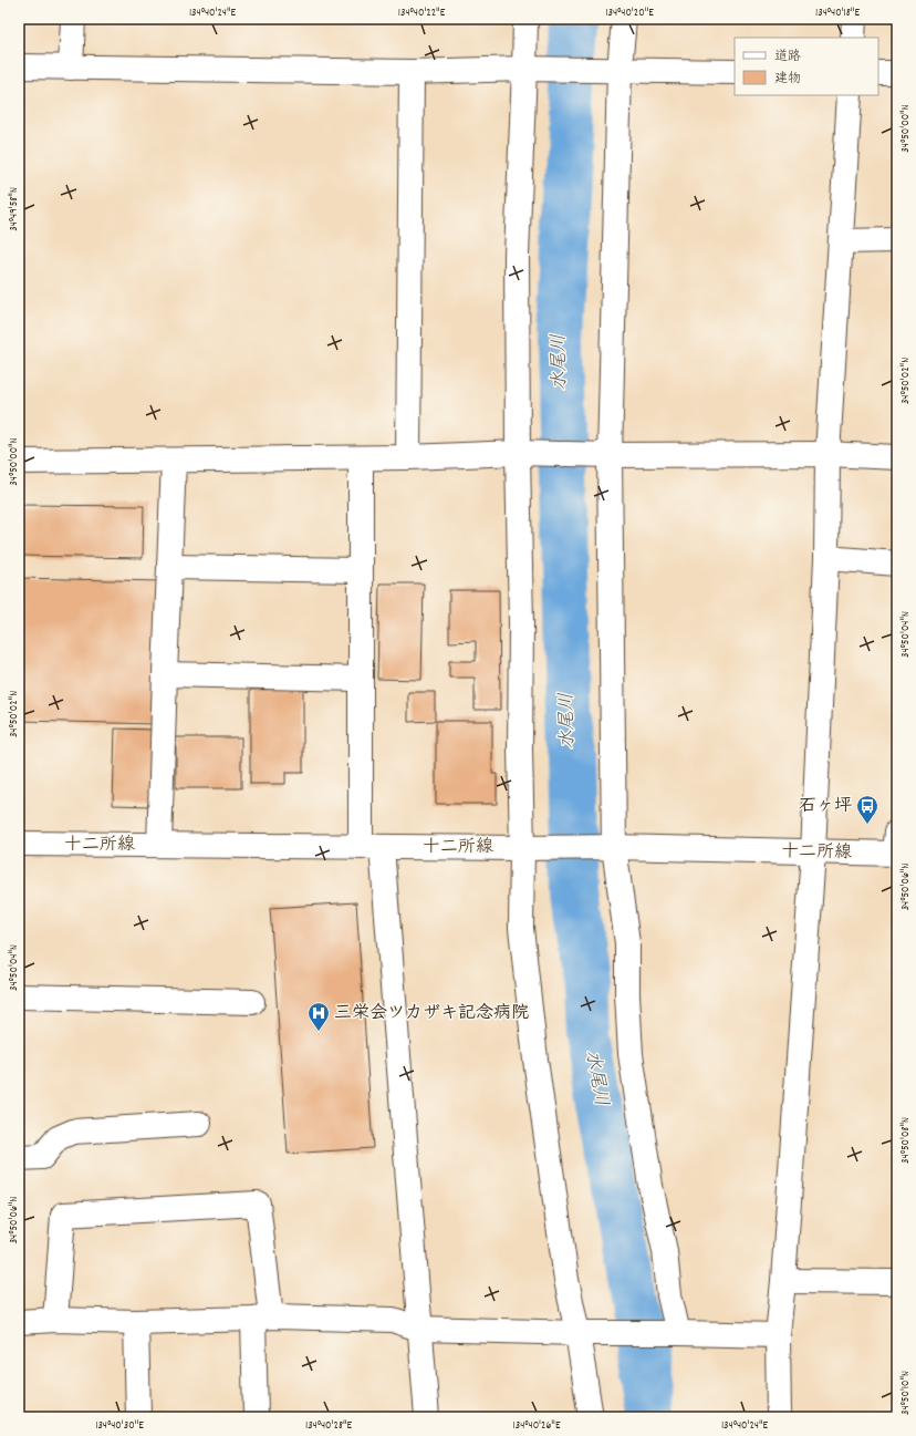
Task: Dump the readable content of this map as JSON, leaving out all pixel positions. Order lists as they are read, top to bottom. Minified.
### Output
{"streets":{"street":["十二所線"]},"water":["水尾川"],"places":{"bus stop":["石ヶ坪"],"hospital":["三栄会ツカザキ記念病院"]},"legend":["道路","建物"],"coordinates":["134°40'24\"E","134°40'22\"E","134°40'20\"E","134°40'18\"E","34°50'00\"N","34°49'58\"N","34°50'02\"N","34°50'04\"N","34°50'06\"N","34°50'08\"N","34°50'10\"N","134°40'30\"E","134°40'28\"E","134°40'26\"E"]}
